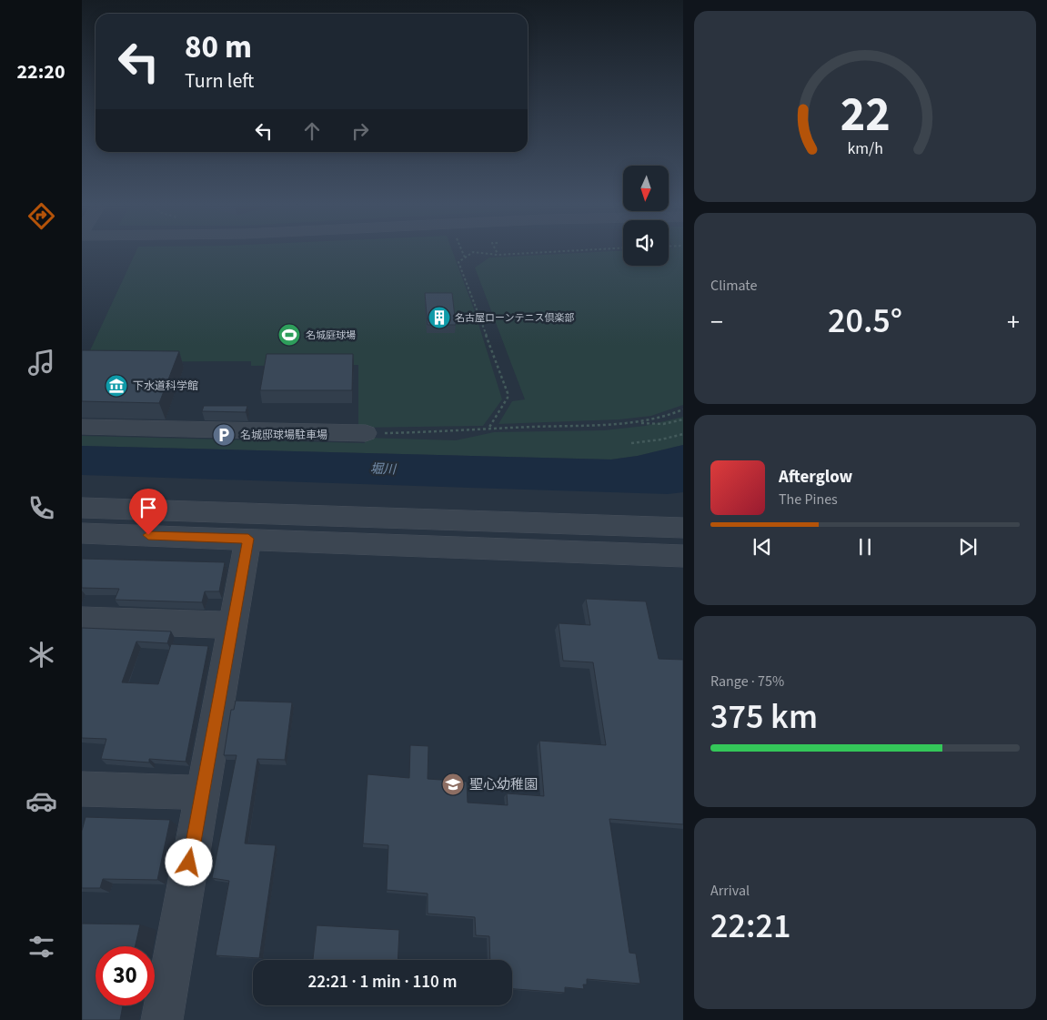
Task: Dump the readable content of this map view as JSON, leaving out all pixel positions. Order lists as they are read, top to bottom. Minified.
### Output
{"water":["堀川"],"places":{"building":["名古屋ローンテニス倶楽部"],"sports":["名城庭球場"],"museum":["下水道科学館"],"parking":["名城邸球場駐車場"],"school or university":["聖心幼稚園"]},"north":"bottom","page":{"tabs":"22:20","turn":["80 m","Turn left"],"tile":["Climate",["Range · 75%","375 km"],["Arrival","22:21"]],"heat":["−","20.5°","+"],"song":["Afterglow","The Pines"],"limit":"30","trip":"22:21 · 1 min · 110 m","gauge":["22","km/h"]}}
